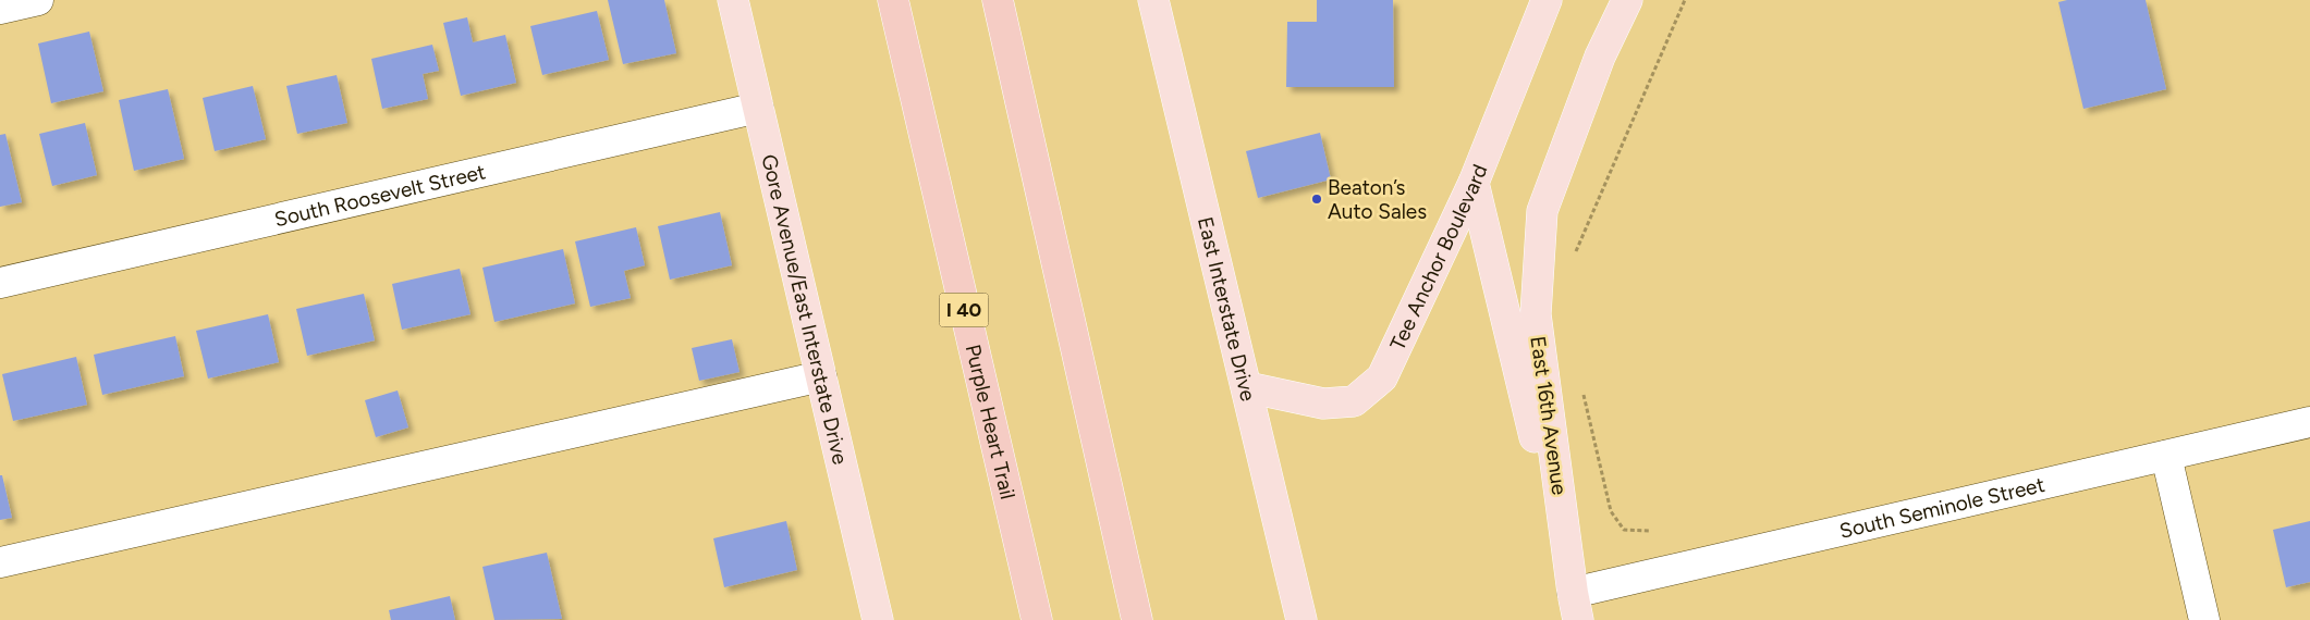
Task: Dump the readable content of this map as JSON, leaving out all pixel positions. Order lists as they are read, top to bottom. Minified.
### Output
{"streets":{"highway":["I 40","Purple Heart Trail"],"main road":["Tee Anchor Boulevard","Gore Avenue/East Interstate Drive","East Interstate Drive","East 16th Avenue"],"street":["South Roosevelt Street","South Seminole Street"]},"crossings":[["South Roosevelt Street","Gore Avenue/East Interstate Drive"],["Tee Anchor Boulevard","East Interstate Drive"],["East 16th Avenue","South Seminole Street"]],"places":["Beaton’s Auto Sales"]}
